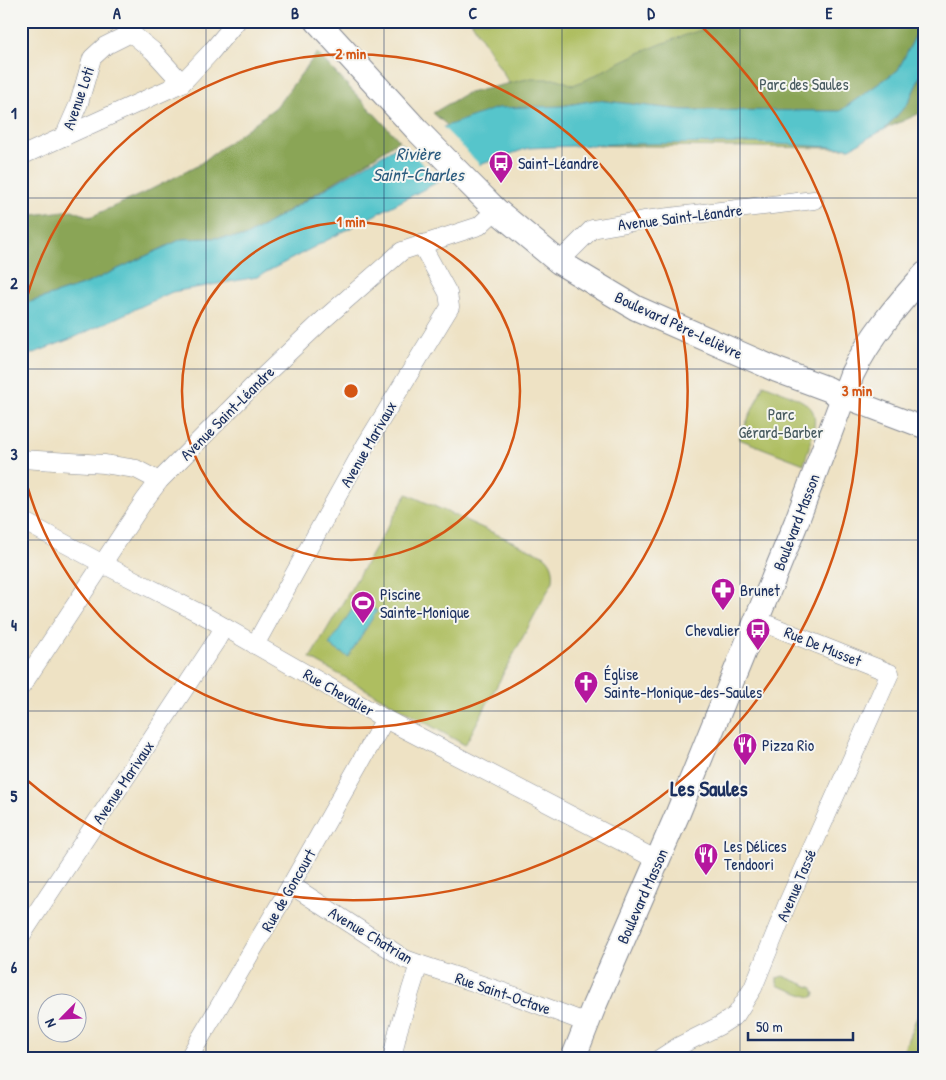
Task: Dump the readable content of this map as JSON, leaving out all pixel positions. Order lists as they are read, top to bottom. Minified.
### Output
{"streets":{"main road":["Boulevard Père-Lelièvre","Boulevard Masson"],"street":["Avenue Loti","Avenue Saint-Léandre","Avenue Marivaux","Rue De Musset","Rue Chevalier","Avenue Tassé","Rue de Goncourt","Avenue Chatrian","Rue Saint-Octave"]},"crossings":[["Avenue Saint-Léandre","Boulevard Père-Lelièvre"],["Avenue Saint-Léandre","Avenue Marivaux"],["Avenue Saint-Léandre","Rue Chevalier"],["Boulevard Père-Lelièvre","Boulevard Masson"],["Avenue Marivaux","Rue Chevalier"],["Boulevard Masson","Rue De Musset"],["Boulevard Masson","Rue Chevalier"],["Boulevard Masson","Rue Saint-Octave"],["Rue De Musset","Avenue Tassé"],["Rue Chevalier","Rue de Goncourt"],["Rue de Goncourt","Avenue Chatrian"],["Avenue Chatrian","Rue Saint-Octave"]],"districts":["Les Saules"],"water":["Rivière Saint-Charles"],"parks":["Parc des Saules","Parc Gérard-Barber"],"places":{"bus stop":["Saint-Léandre","Chevalier"],"pharmacy":["Brunet"],"sports":["Piscine Sainte-Monique"],"church":["Église Sainte-Monique-des-Saules"],"restaurant":["Pizza Rio","Les Délices Tendoori"]},"scale_bar":"50 m","north":"bottom left","grid":{"columns":["A","B","C","D","E"],"rows":["1","2","3","4","5","6"]},"rings":["2 min","1 min","3 min"]}
